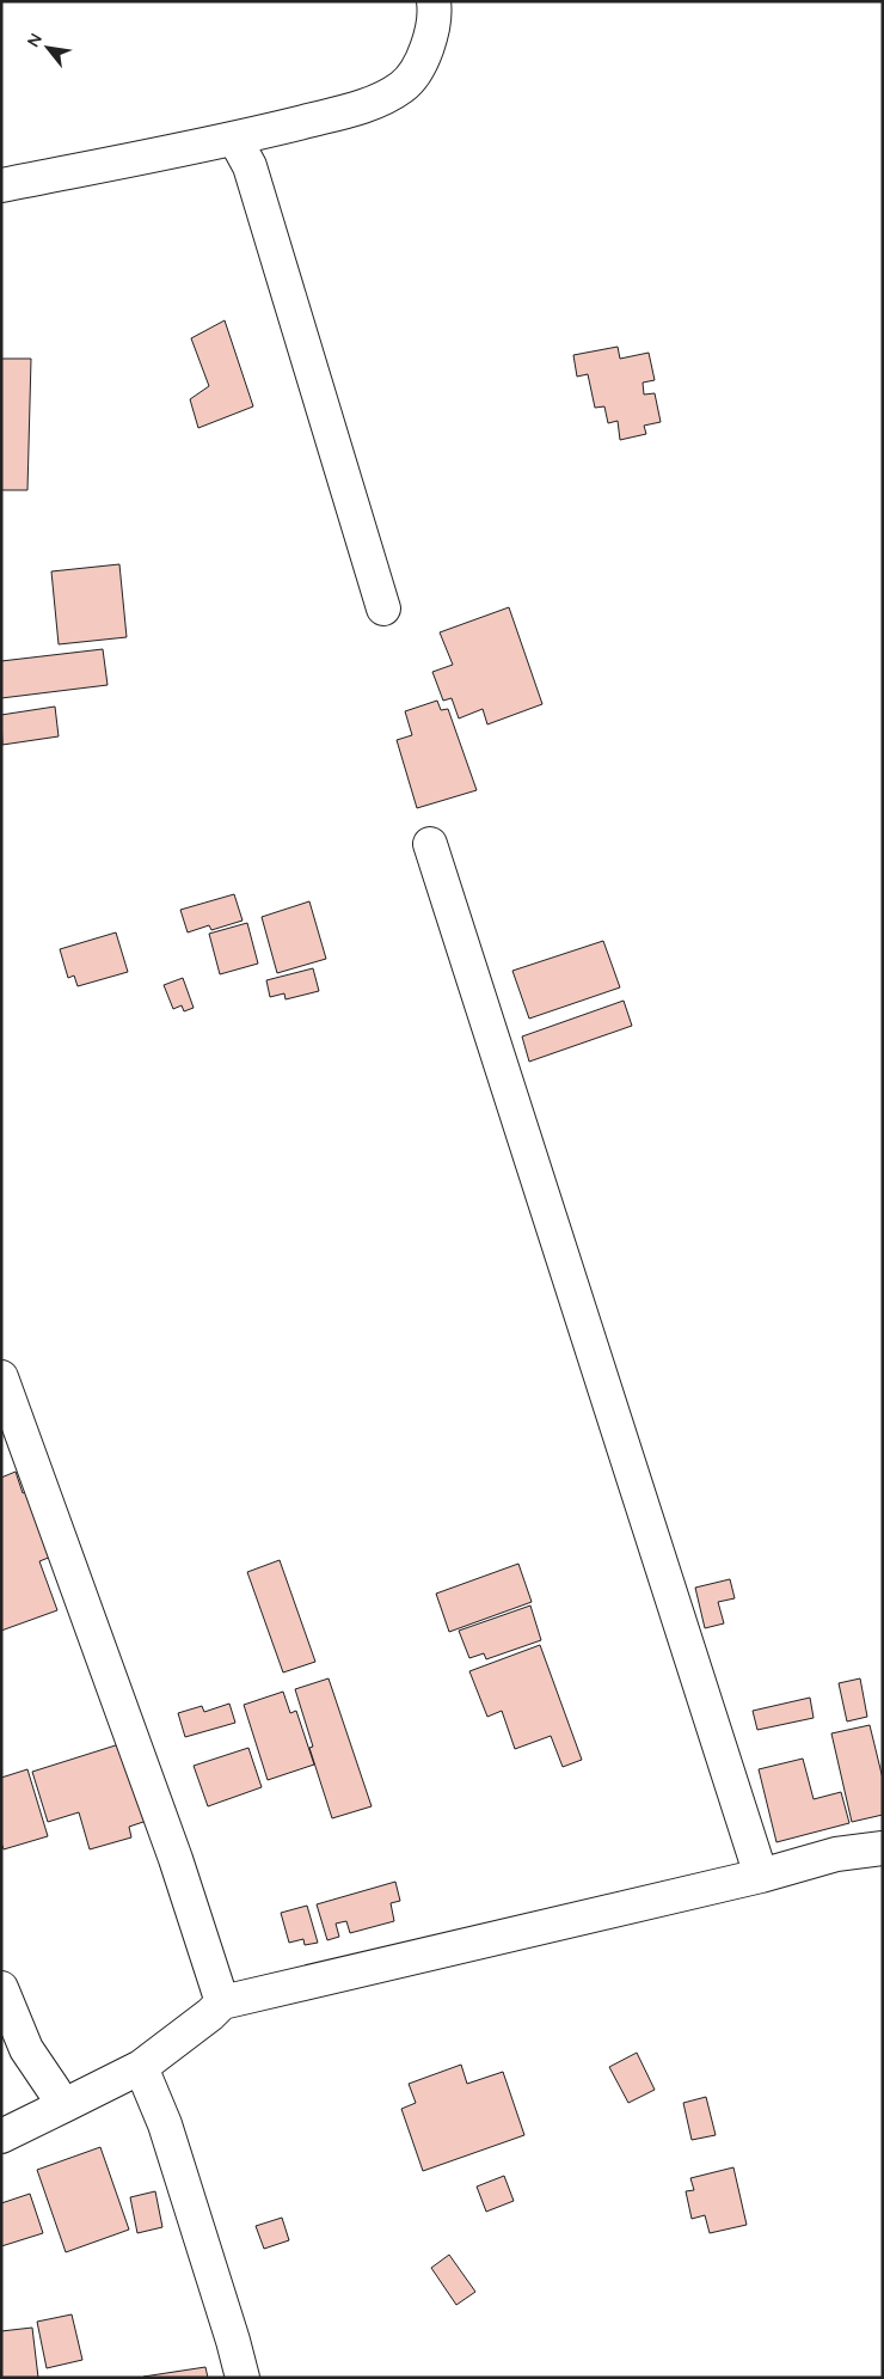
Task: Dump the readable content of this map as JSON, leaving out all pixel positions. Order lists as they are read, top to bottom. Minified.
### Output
{"north":"top left"}
